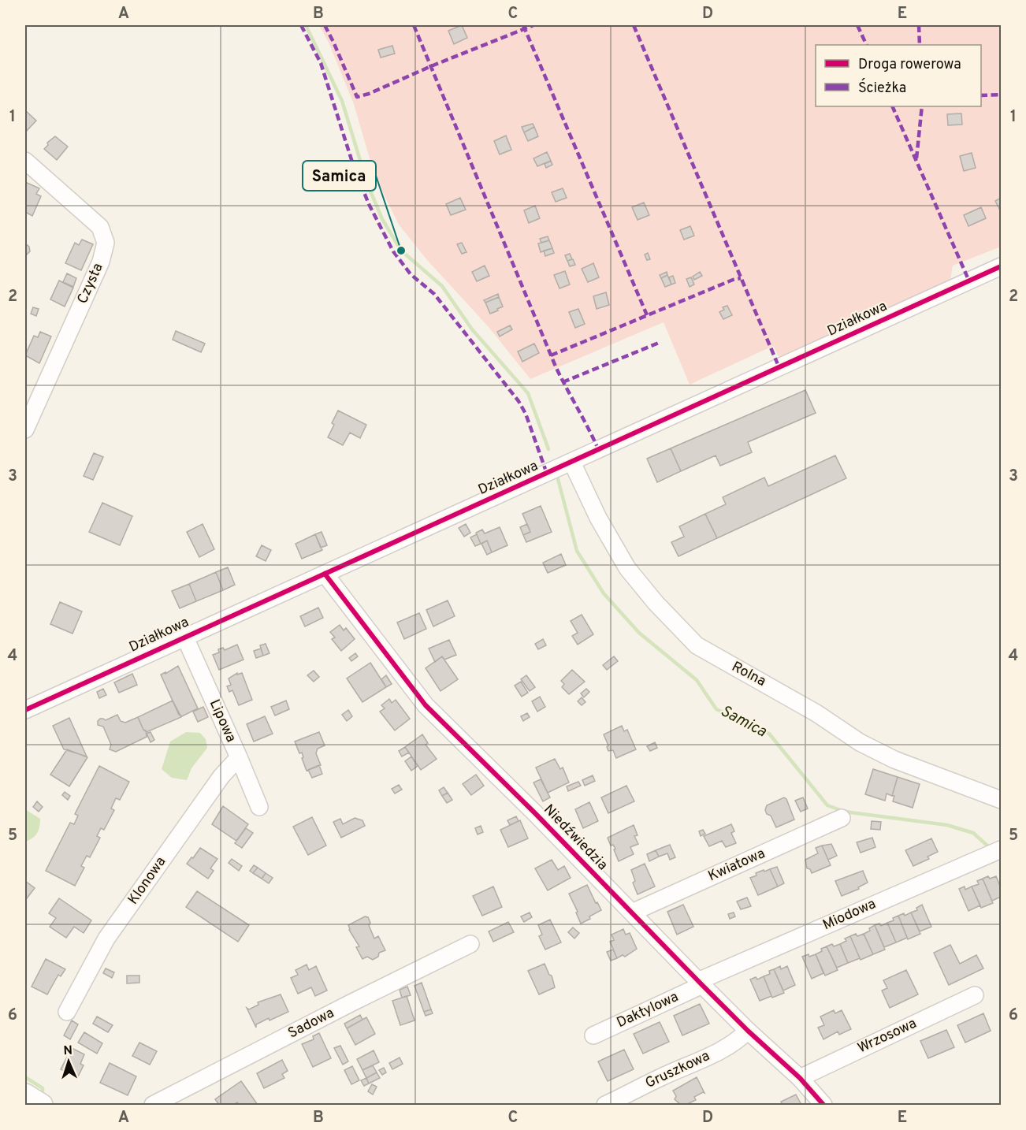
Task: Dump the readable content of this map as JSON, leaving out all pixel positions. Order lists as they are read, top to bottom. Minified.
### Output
{"streets":{"street":["Czysta","Działkowa","Rolna","Lipowa","Niedźwiedzia","Kwiatowa","Klonowa","Miodowa","Daktylowa","Sadowa","Wrzosowa","Gruszkowa"]},"crossings":[["Działkowa","Rolna"],["Działkowa","Lipowa"],["Działkowa","Niedźwiedzia"],["Lipowa","Klonowa"],["Niedźwiedzia","Kwiatowa"],["Niedźwiedzia","Miodowa"],["Niedźwiedzia","Daktylowa"],["Niedźwiedzia","Wrzosowa"],["Niedźwiedzia","Gruszkowa"],["Miodowa","Daktylowa"]],"water":["Samica"],"places":["Samica"],"legend":["Droga rowerowa","Ścieżka"],"north":"top","grid":{"columns":["A","B","C","D","E"],"rows":["1","2","3","4","5","6"]}}
